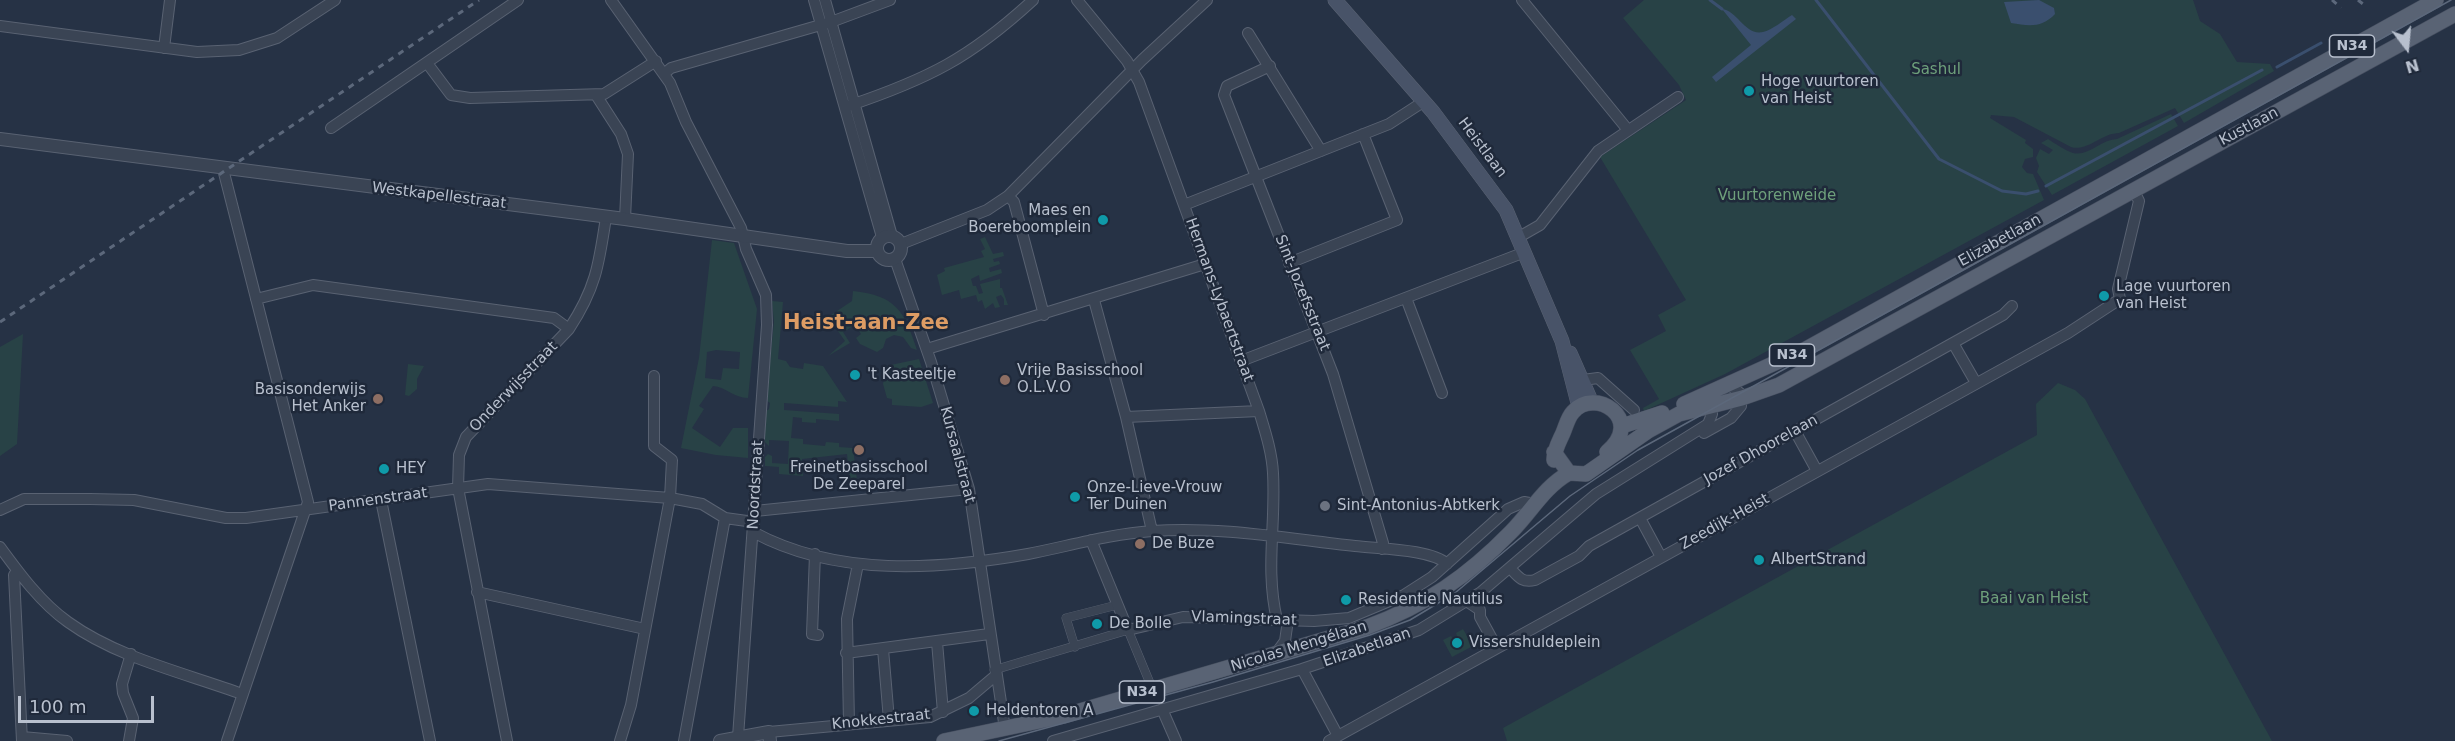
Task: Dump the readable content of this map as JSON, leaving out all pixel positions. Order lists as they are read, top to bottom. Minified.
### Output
{"streets":{"main road":["N34","Kustlaan","Heistlaan","Elizabetlaan","Nicolas Mengélaan"],"street":["Westkapellestraat","Sint-Jozefsstraat","Hermans-Lybaertstraat","Onderwijsstraat","Jozef Dhoorelaan","Kursaalstraat","Noordstraat","Pannenstraat","Zeedijk-Heist","Vlamingstraat","Knokkestraat"]},"crossings":[["N34","Heistlaan"],["N34","Elizabetlaan"],["N34","Kursaalstraat"],["N34","Nicolas Mengélaan"],["Kustlaan","Elizabetlaan"],["Kustlaan","Zeedijk-Heist"],["Heistlaan","Elizabetlaan"],["Heistlaan","Nicolas Mengélaan"],["Westkapellestraat","Onderwijsstraat"],["Westkapellestraat","Noordstraat"],["Elizabetlaan","Jozef Dhoorelaan"],["Elizabetlaan","Nicolas Mengélaan"],["Sint-Jozefsstraat","Pannenstraat"],["Hermans-Lybaertstraat","Pannenstraat"],["Hermans-Lybaertstraat","Vlamingstraat"],["Onderwijsstraat","Pannenstraat"],["Kursaalstraat","Pannenstraat"],["Kursaalstraat","Vlamingstraat"],["Kursaalstraat","Nicolas Mengélaan"],["Kursaalstraat","Knokkestraat"],["Noordstraat","Pannenstraat"],["Noordstraat","Knokkestraat"],["Pannenstraat","Vlamingstraat"],["Vlamingstraat","Nicolas Mengélaan"],["Vlamingstraat","Knokkestraat"]],"districts":["Heist-aan-Zee"],"parks":["Sashul","Vuurtorenweide","Baai van Heist"],"places":["Hoge vuurtoren van Heist","Maes en Boereboomplein","Lage vuurtoren van Heist","'t Kasteeltje","Vrije Basisschool O.L.V.O","Basisonderwijs Het Anker","Freinetbasisschool De Zeeparel","HEY","Onze-Lieve-Vrouw Ter Duinen","Sint-Antonius-Abtkerk","De Buze","AlbertStrand","Residentie Nautilus","De Bolle","Vissershuldeplein","Heldentoren A"],"scale_bar":"100 m","north":"bottom"}
